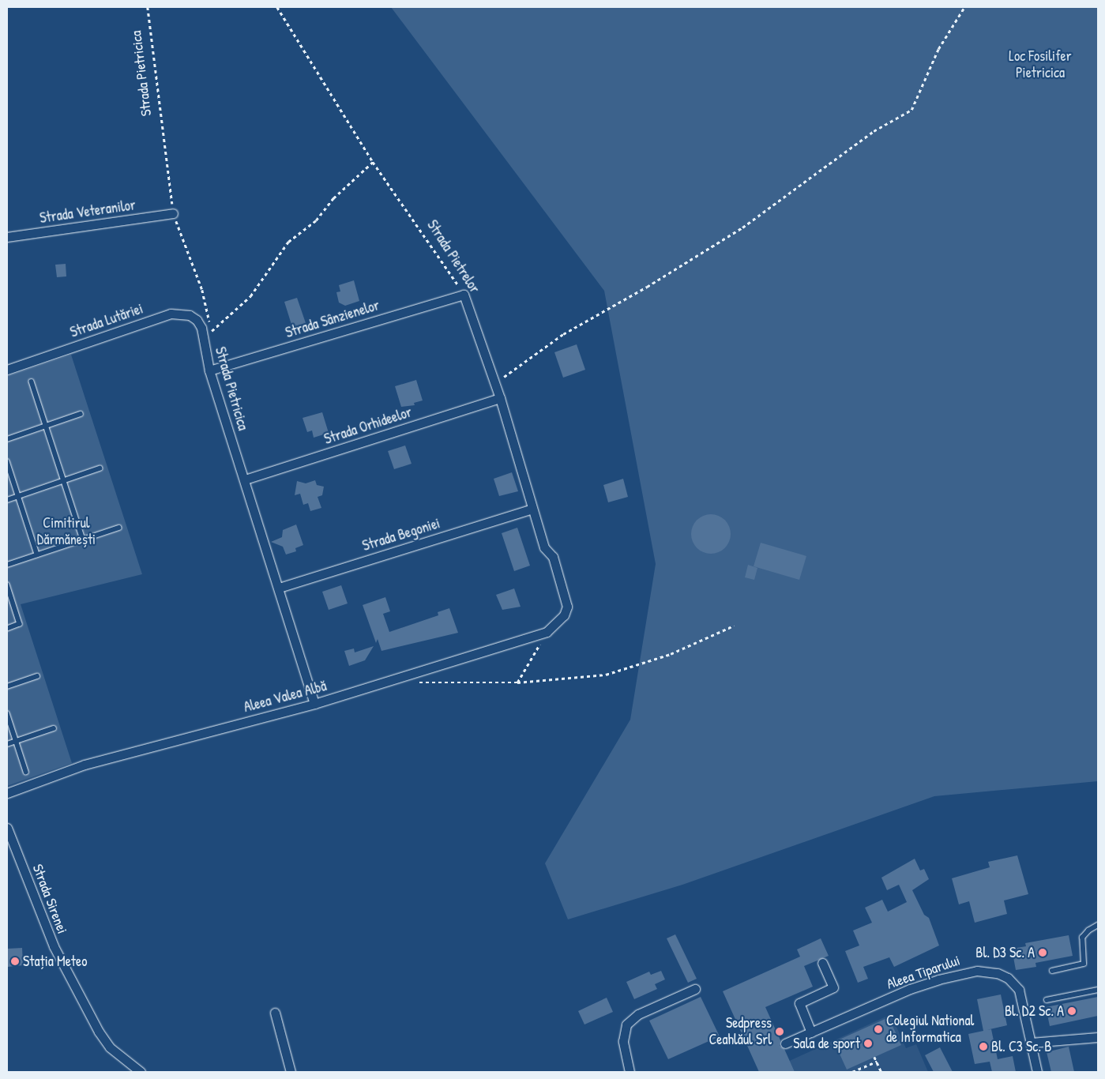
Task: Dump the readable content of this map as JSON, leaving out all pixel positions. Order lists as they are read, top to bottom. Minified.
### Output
{"streets":{"street":["Strada Pietricica","Strada Veteranilor","Strada Pietrelor","Strada Sânzienelor","Strada Lutăriei","Strada Orhideelor","Strada Begoniei","Aleea Valea Albă","Strada Sirenei","Aleea Tiparului"]},"crossings":[["Strada Pietricica","Strada Veteranilor"],["Strada Pietricica","Strada Sânzienelor"],["Strada Pietricica","Strada Lutăriei"],["Strada Pietricica","Strada Orhideelor"],["Strada Pietricica","Strada Begoniei"],["Strada Pietricica","Aleea Valea Albă"],["Strada Pietrelor","Strada Sânzienelor"],["Strada Pietrelor","Strada Orhideelor"],["Strada Pietrelor","Strada Begoniei"],["Strada Pietrelor","Aleea Valea Albă"]],"parks":["Loc Fosilifer Pietricica","Cimitirul Dărmănești"],"places":["Bl. D3 Sc. A","Stația Meteo","Bl. D2 Sc. A","Colegiul National de Informatica","Sedpress Ceahlăul Srl","Sala de sport","Bl. C3 Sc. B"]}
